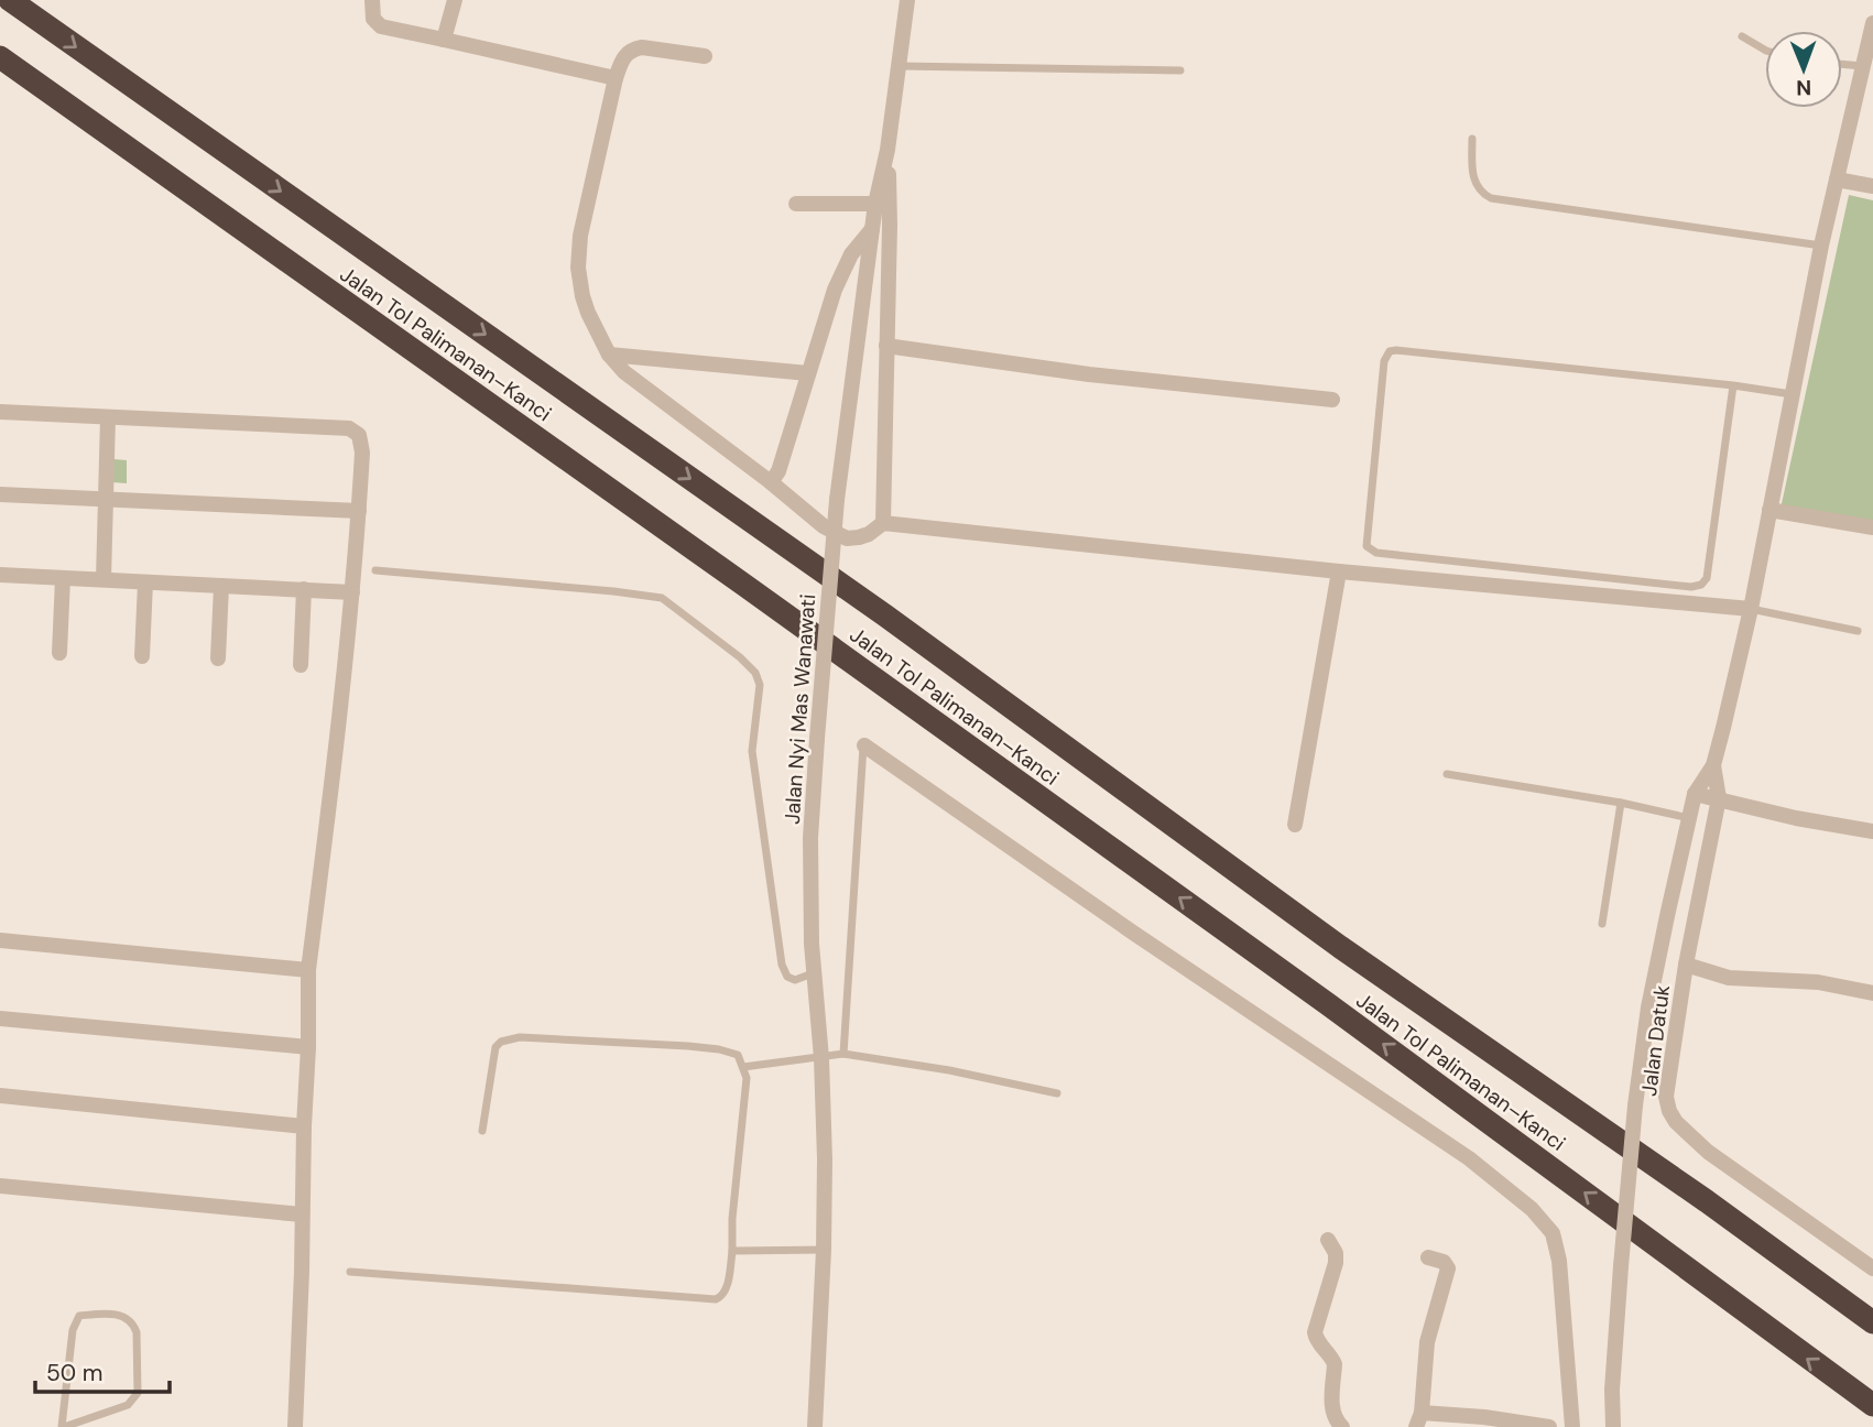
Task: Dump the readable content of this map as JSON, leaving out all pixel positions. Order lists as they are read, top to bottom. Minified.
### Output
{"streets":{"highway":["Jalan Tol Palimanan–Kanci"],"street":["Jalan Nyi Mas Wanawati","Jalan Datuk"]},"scale_bar":"50 m","north":"bottom"}
